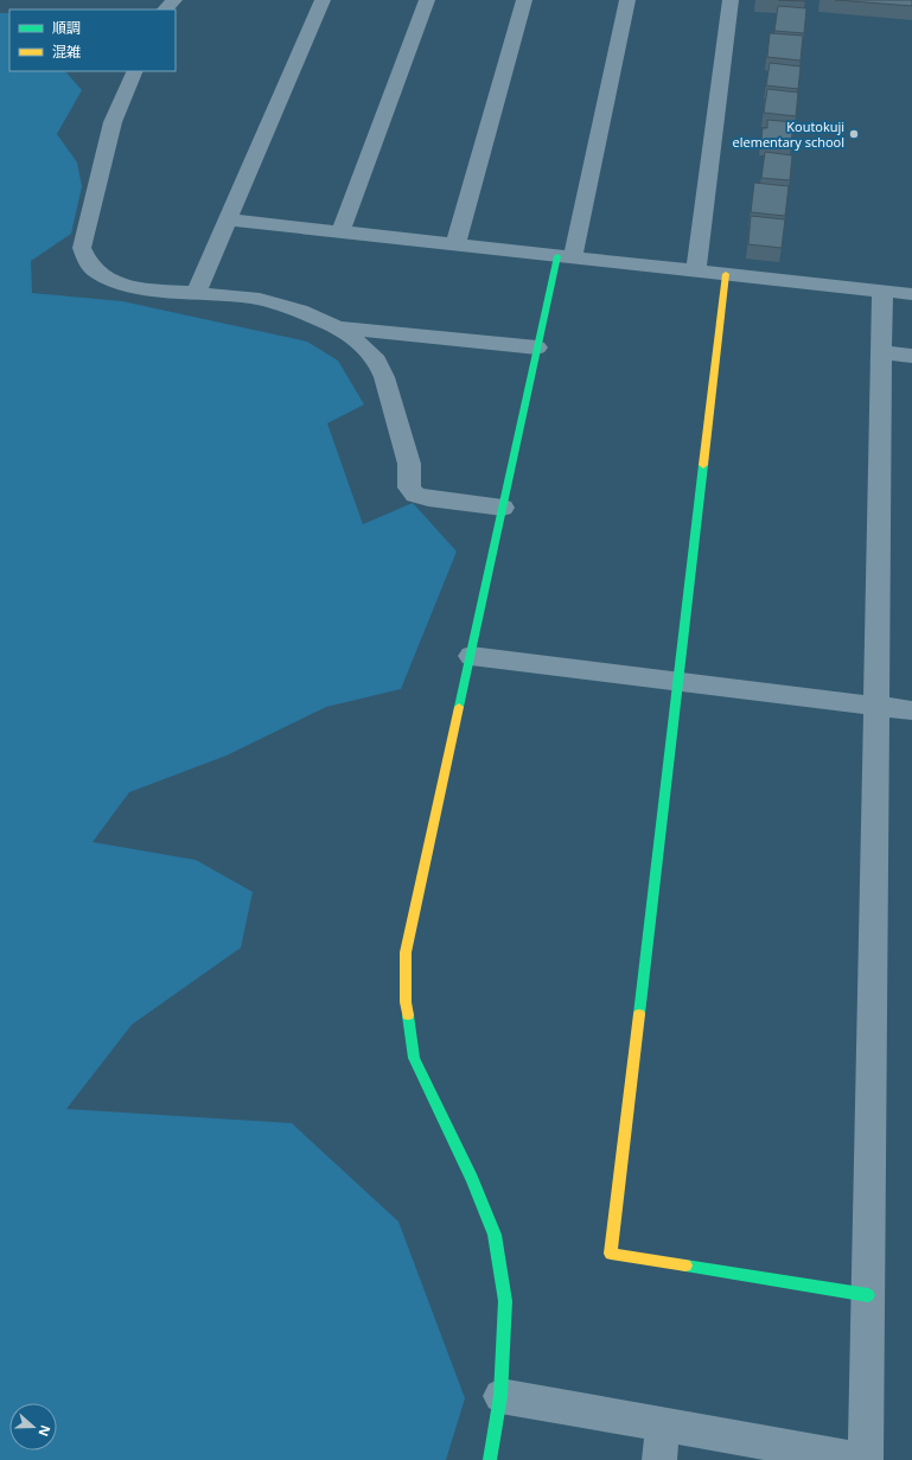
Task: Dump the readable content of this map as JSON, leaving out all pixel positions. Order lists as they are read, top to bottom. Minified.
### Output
{"places":["Koutokuji elementary school"],"legend":["順調","混雑"],"north":"right"}
